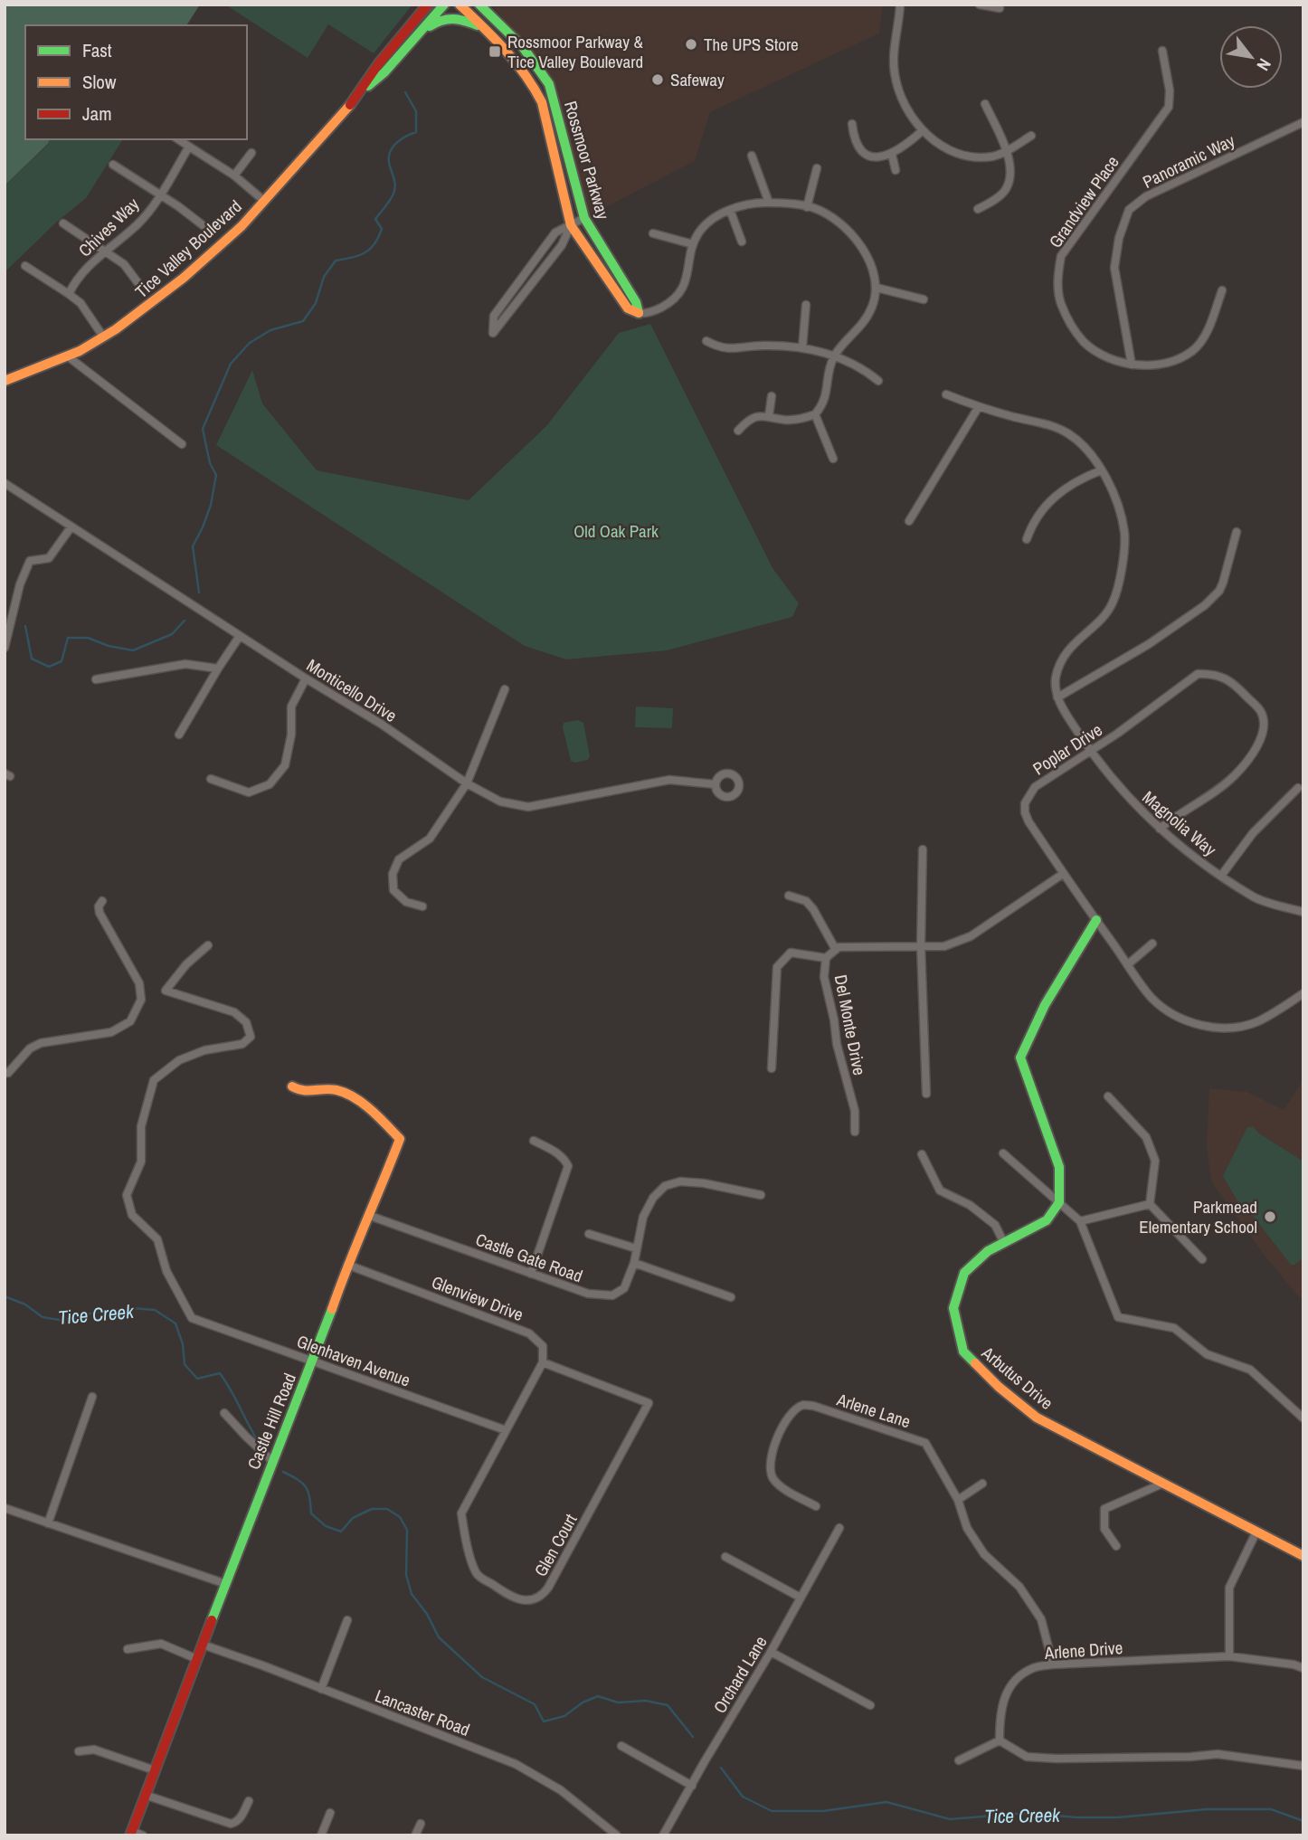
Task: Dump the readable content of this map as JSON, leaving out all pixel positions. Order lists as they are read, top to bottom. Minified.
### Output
{"streets":{"street":["Rossmoor Parkway","Panoramic Way","Grandview Place","Chives Way","Tice Valley Boulevard","Monticello Drive","Poplar Drive","Magnolia Way","Del Monte Drive","Castle Gate Road","Glenview Drive","Glenhaven Avenue","Arbutus Drive","Arlene Lane","Castle Hill Road","Glen Court","Arlene Drive","Orchard Lane","Lancaster Road"]},"crossings":[["Panoramic Way","Grandview Place"],["Poplar Drive","Magnolia Way"],["Poplar Drive","Del Monte Drive"],["Castle Gate Road","Castle Hill Road"],["Glenview Drive","Castle Hill Road"],["Glenview Drive","Glen Court"],["Glenhaven Avenue","Castle Hill Road"],["Glenhaven Avenue","Glen Court"],["Arlene Lane","Arlene Drive"],["Castle Hill Road","Lancaster Road"]],"water":["Tice Creek"],"parks":["Old Oak Park"],"places":{"other":["The UPS Store","Safeway","Parkmead Elementary School"],"transit":["Rossmoor Parkway & Tice Valley Boulevard"]},"legend":["Fast","Slow","Jam"],"north":"bottom right"}
